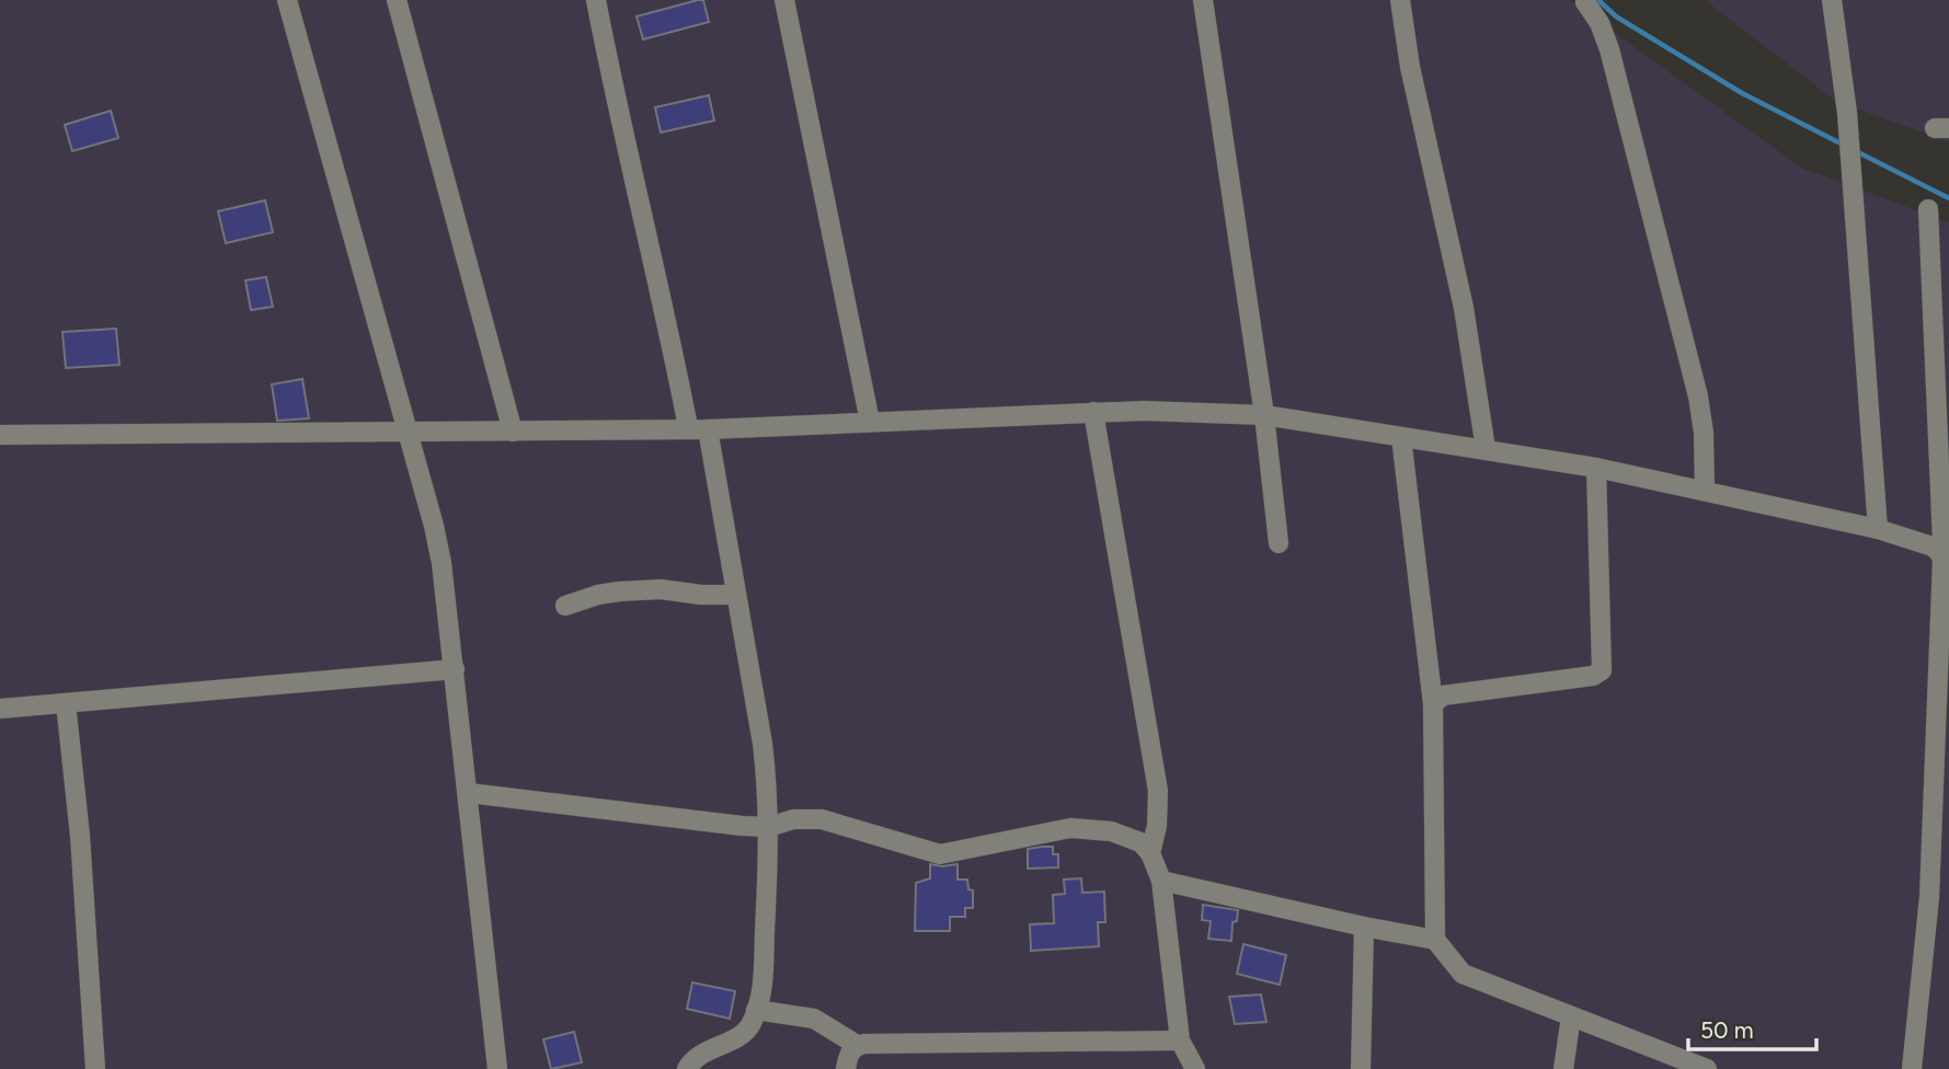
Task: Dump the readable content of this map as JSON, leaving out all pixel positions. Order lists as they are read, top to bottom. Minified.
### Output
{"scale_bar":"50 m"}
